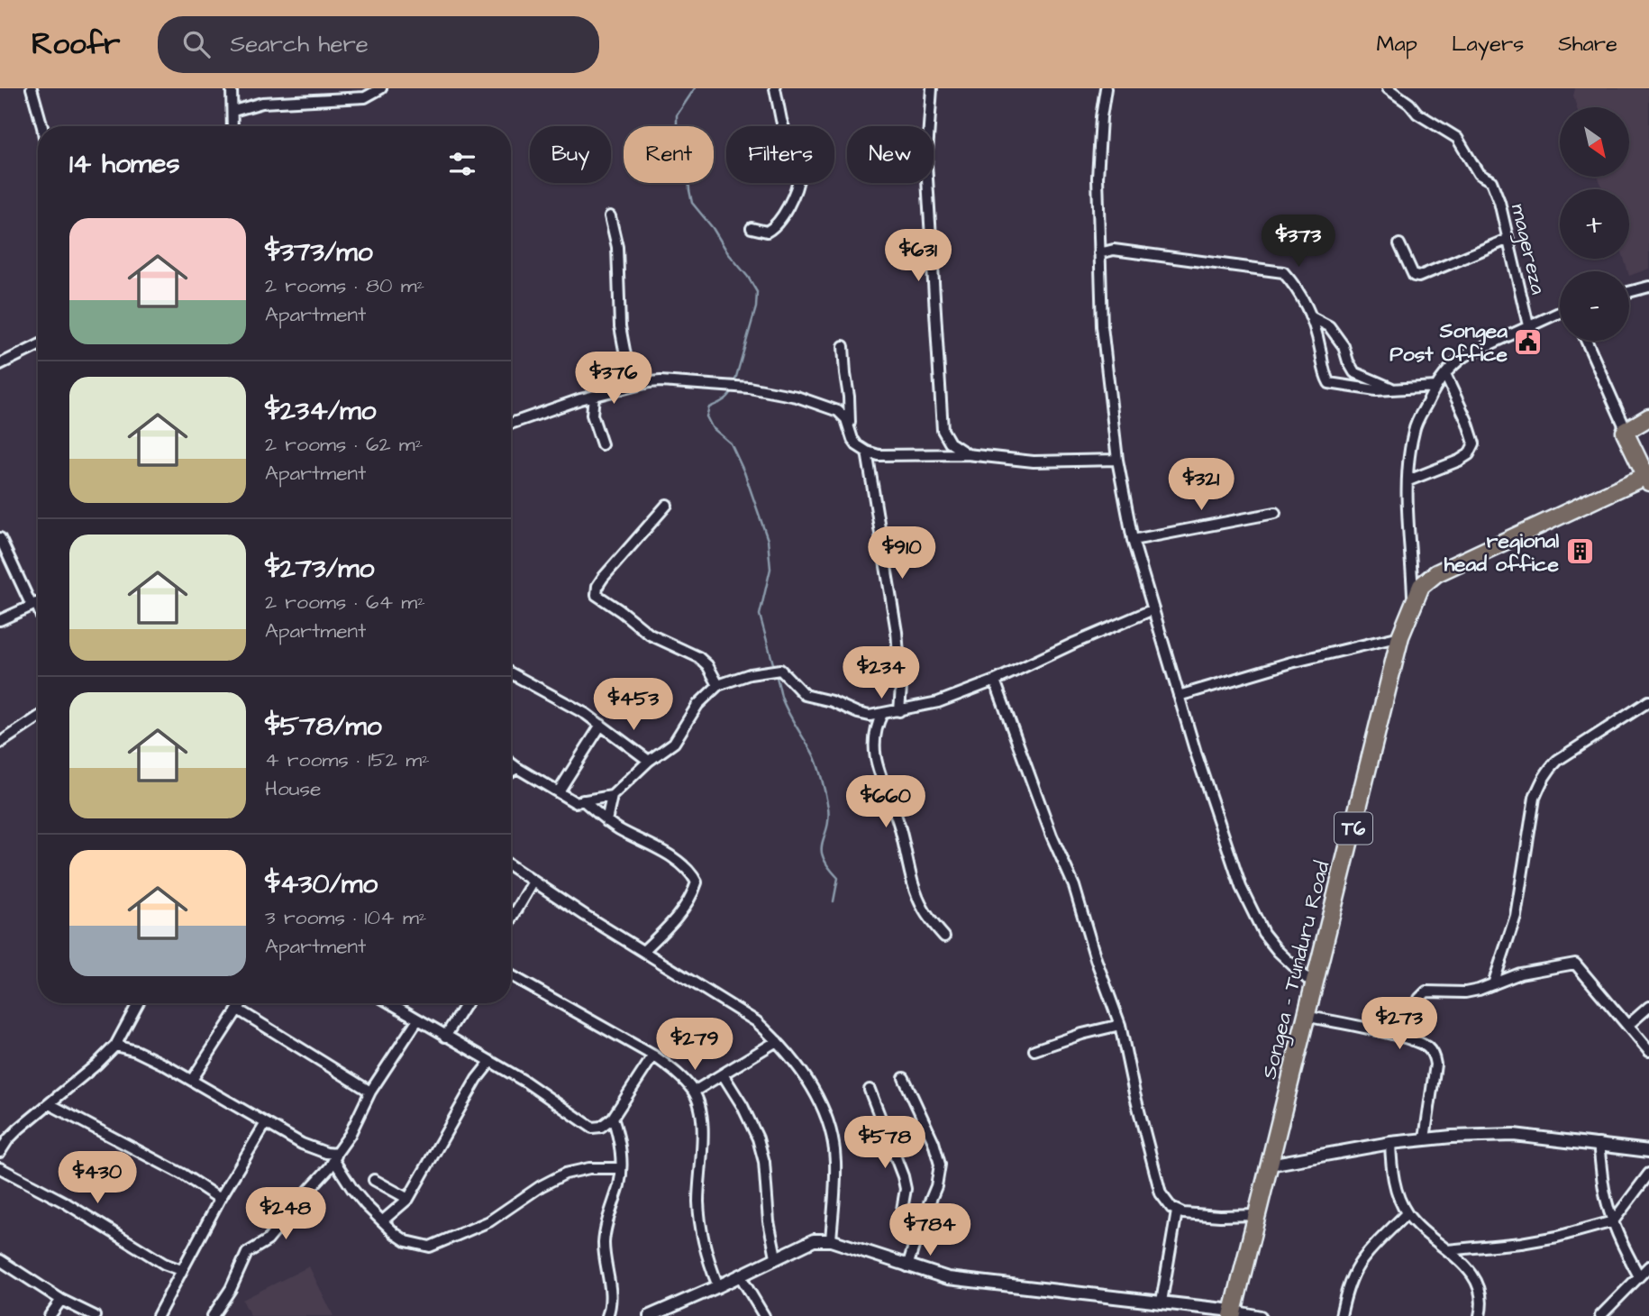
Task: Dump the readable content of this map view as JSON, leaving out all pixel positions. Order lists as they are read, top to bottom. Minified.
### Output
{"streets":{"highway":["T6","Songea - Tunduru Road"],"street":["magereza"]},"places":{"public building":["Songea Post Office"],"building":["regional head office"]},"north":"bottom right","page":{"header":"Roofr","search":"Search here","nav":["Map","Layers","Share"],"map_buttons":["+","−"],"chip":["Buy","Rent","Filters","New"],"heading":"14 homes","list":[{"name":"$373/mo","note":"2 rooms · 80 m² · Apartment"},{"name":"$234/mo","note":"2 rooms · 62 m² · Apartment"},{"name":"$273/mo","note":"2 rooms · 64 m² · Apartment"},{"name":"$578/mo","note":"4 rooms · 152 m² · House"},{"name":"$430/mo","note":"3 rooms · 104 m² · Apartment"}],"price":["$373","$631","$376","$321","$910","$234","$453","$660","$273","$279","$578","$430","$248","$784"]}}
